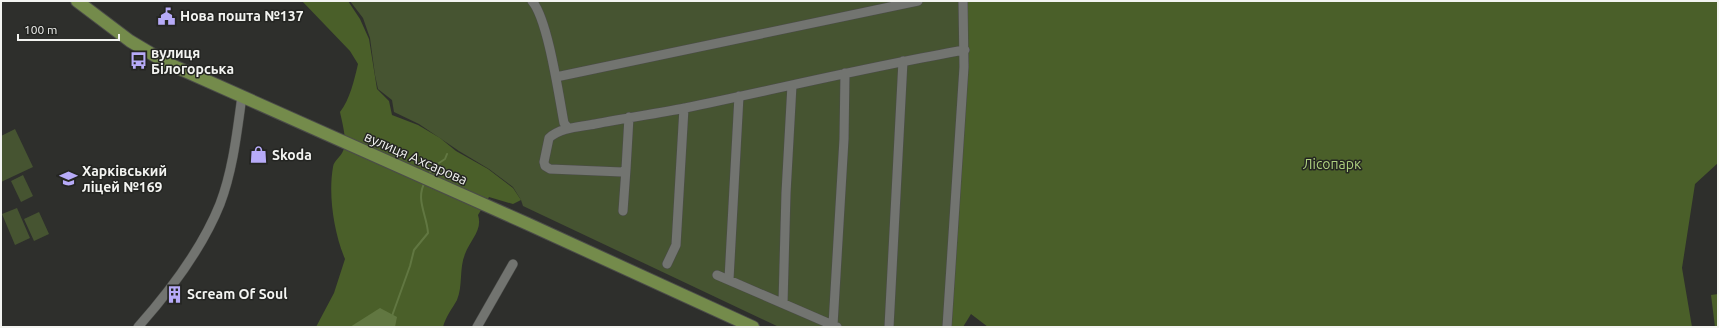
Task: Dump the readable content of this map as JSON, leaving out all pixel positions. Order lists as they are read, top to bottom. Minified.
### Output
{"streets":{"main road":["вулиця Ахсарова"]},"parks":["Лісопарк"],"places":{"public building":["Нова пошта №137"],"bus stop":["вулиця Білогорська"],"shop":["Skoda"],"school or university":["Харківський ліцей №169"],"building":["Scream Of Soul"]},"scale_bar":"100 m"}
